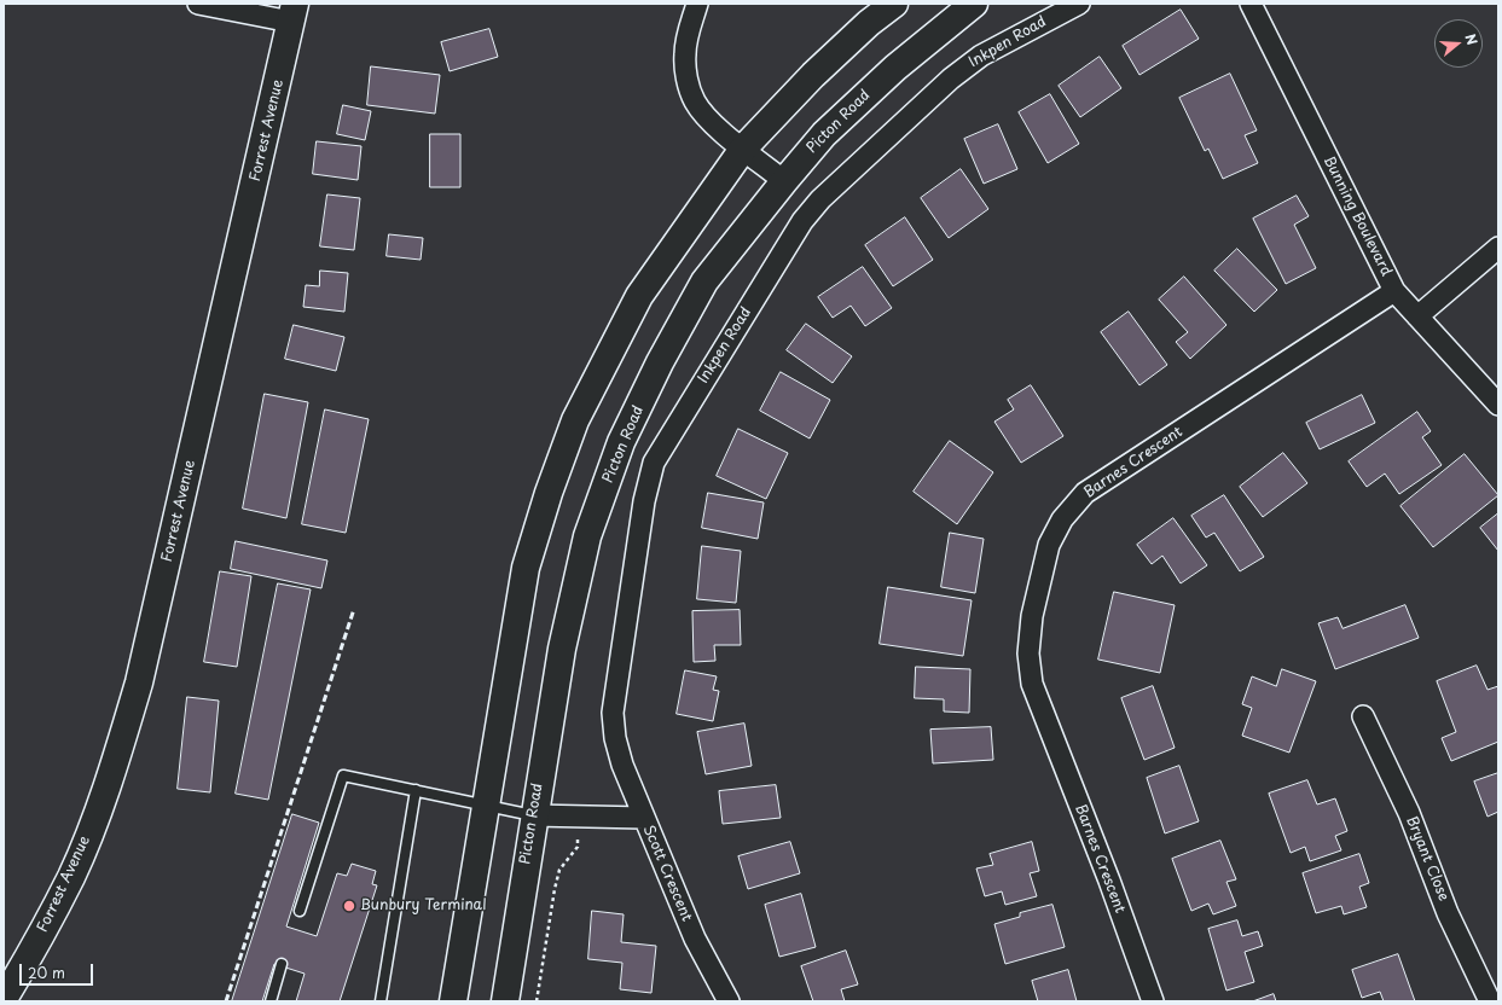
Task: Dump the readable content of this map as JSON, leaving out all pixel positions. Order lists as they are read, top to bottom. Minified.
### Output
{"streets":{"main road":["Picton Road","Forrest Avenue"],"street":["Inkpen Road","Bunning Boulevard","Barnes Crescent","Bryant Close","Scott Crescent"]},"crossings":[["Inkpen Road","Scott Crescent"],["Picton Road","Scott Crescent"],["Bunning Boulevard","Barnes Crescent"]],"places":["Bunbury Terminal"],"scale_bar":"20 m","north":"right"}
